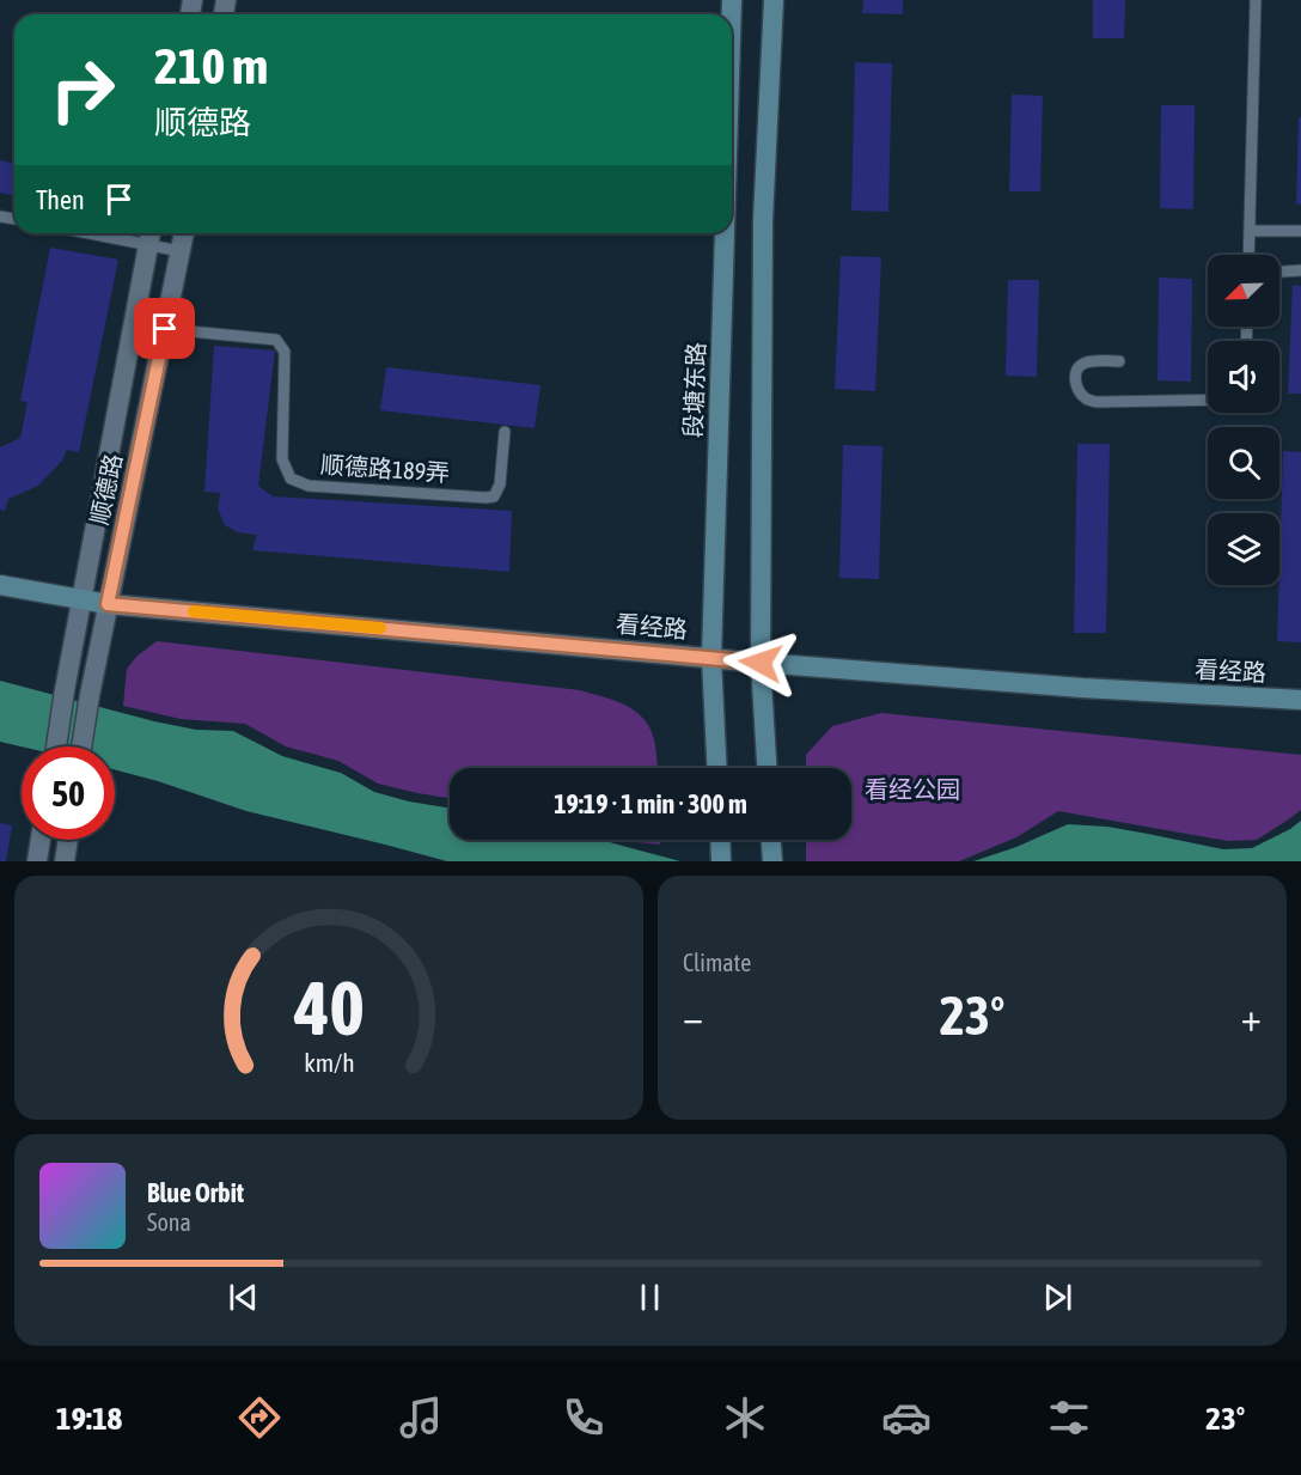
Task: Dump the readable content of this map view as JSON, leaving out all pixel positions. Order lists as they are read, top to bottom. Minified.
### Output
{"streets":{"main road":["段塘东路","看经路"],"street":["顺德路"],"lane":["顺德路189弄"]},"crossings":[["段塘东路","看经路"],["顺德路189弄","顺德路"],["顺德路","看经路"]],"parks":["看经公园"],"north":"bottom left","page":{"turn":["210 m","顺德路"],"then":"Then","limit":"50","trip":"19:19 · 1 min · 300 m","tile":"Climate","heat":["−","23°","+"],"song":["Blue Orbit","Sona"],"tabs":["19:18","23°"],"gauge":["40","km/h"]}}
